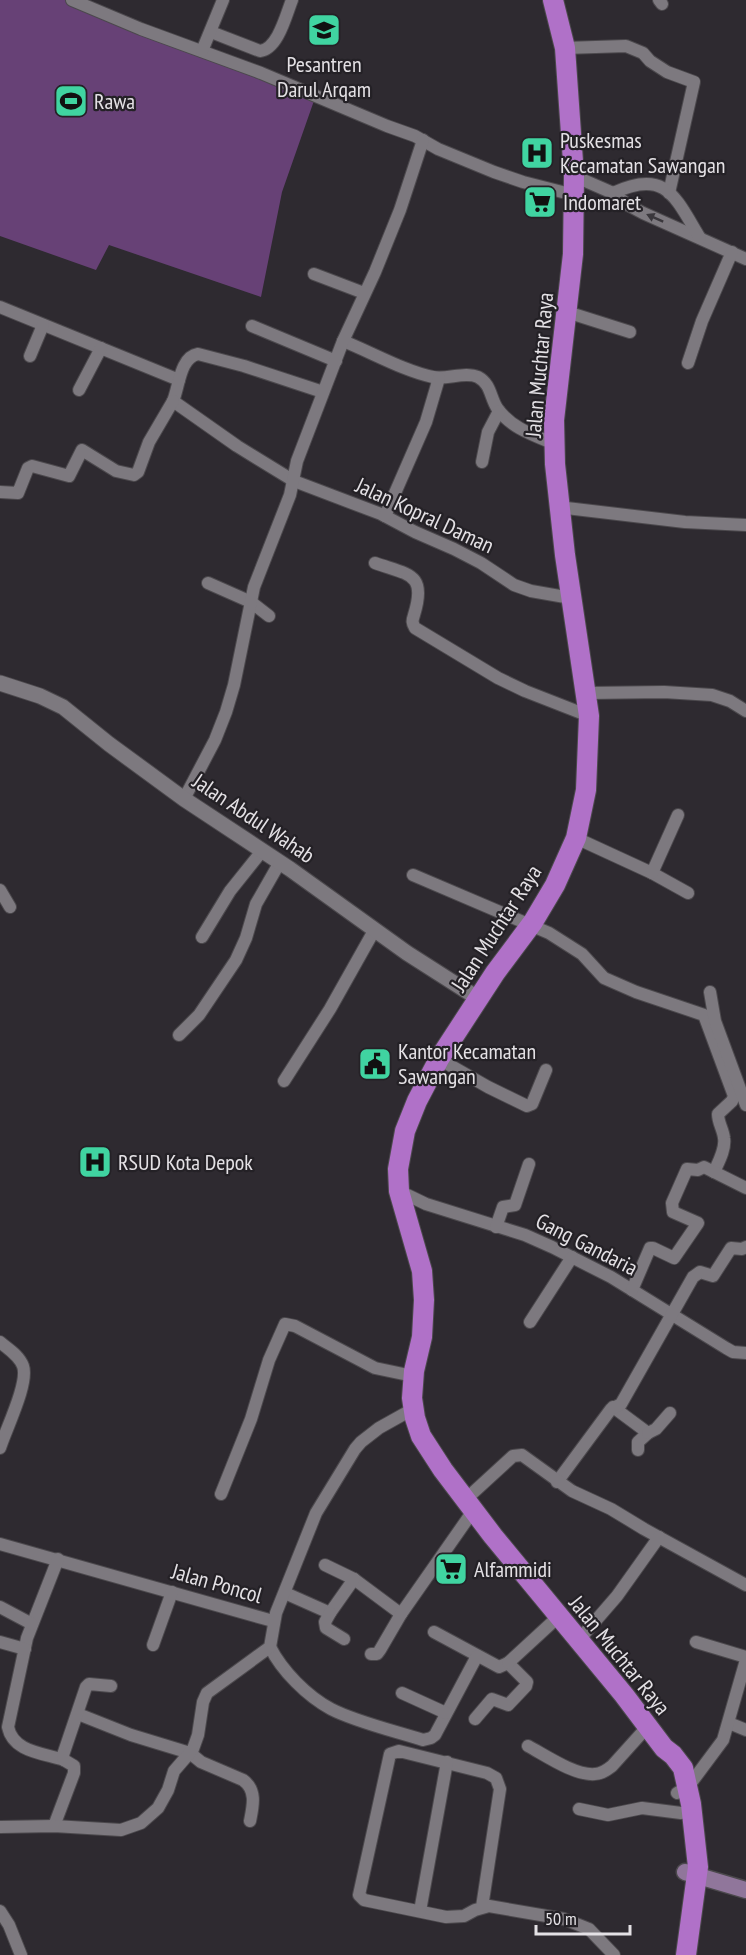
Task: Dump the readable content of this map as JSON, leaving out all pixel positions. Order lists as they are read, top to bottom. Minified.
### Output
{"streets":{"highway":["Jalan Muchtar Raya"],"street":["Jalan Kopral Daman","Jalan Abdul Wahab","Gang Gandaria","Jalan Poncol"]},"crossings":[["Jalan Muchtar Raya","Jalan Kopral Daman"],["Jalan Muchtar Raya","Jalan Abdul Wahab"],["Jalan Muchtar Raya","Gang Gandaria"],["Jalan Muchtar Raya","Jalan Poncol"]],"places":{"school or university":["Pesantren Darul Arqam"],"sports":["Rawa"],"hospital":["Puskesmas Kecamatan Sawangan","RSUD Kota Depok"],"supermarket":["Indomaret","Alfammidi"],"public building":["Kantor Kecamatan Sawangan"]},"scale_bar":"50 m"}
